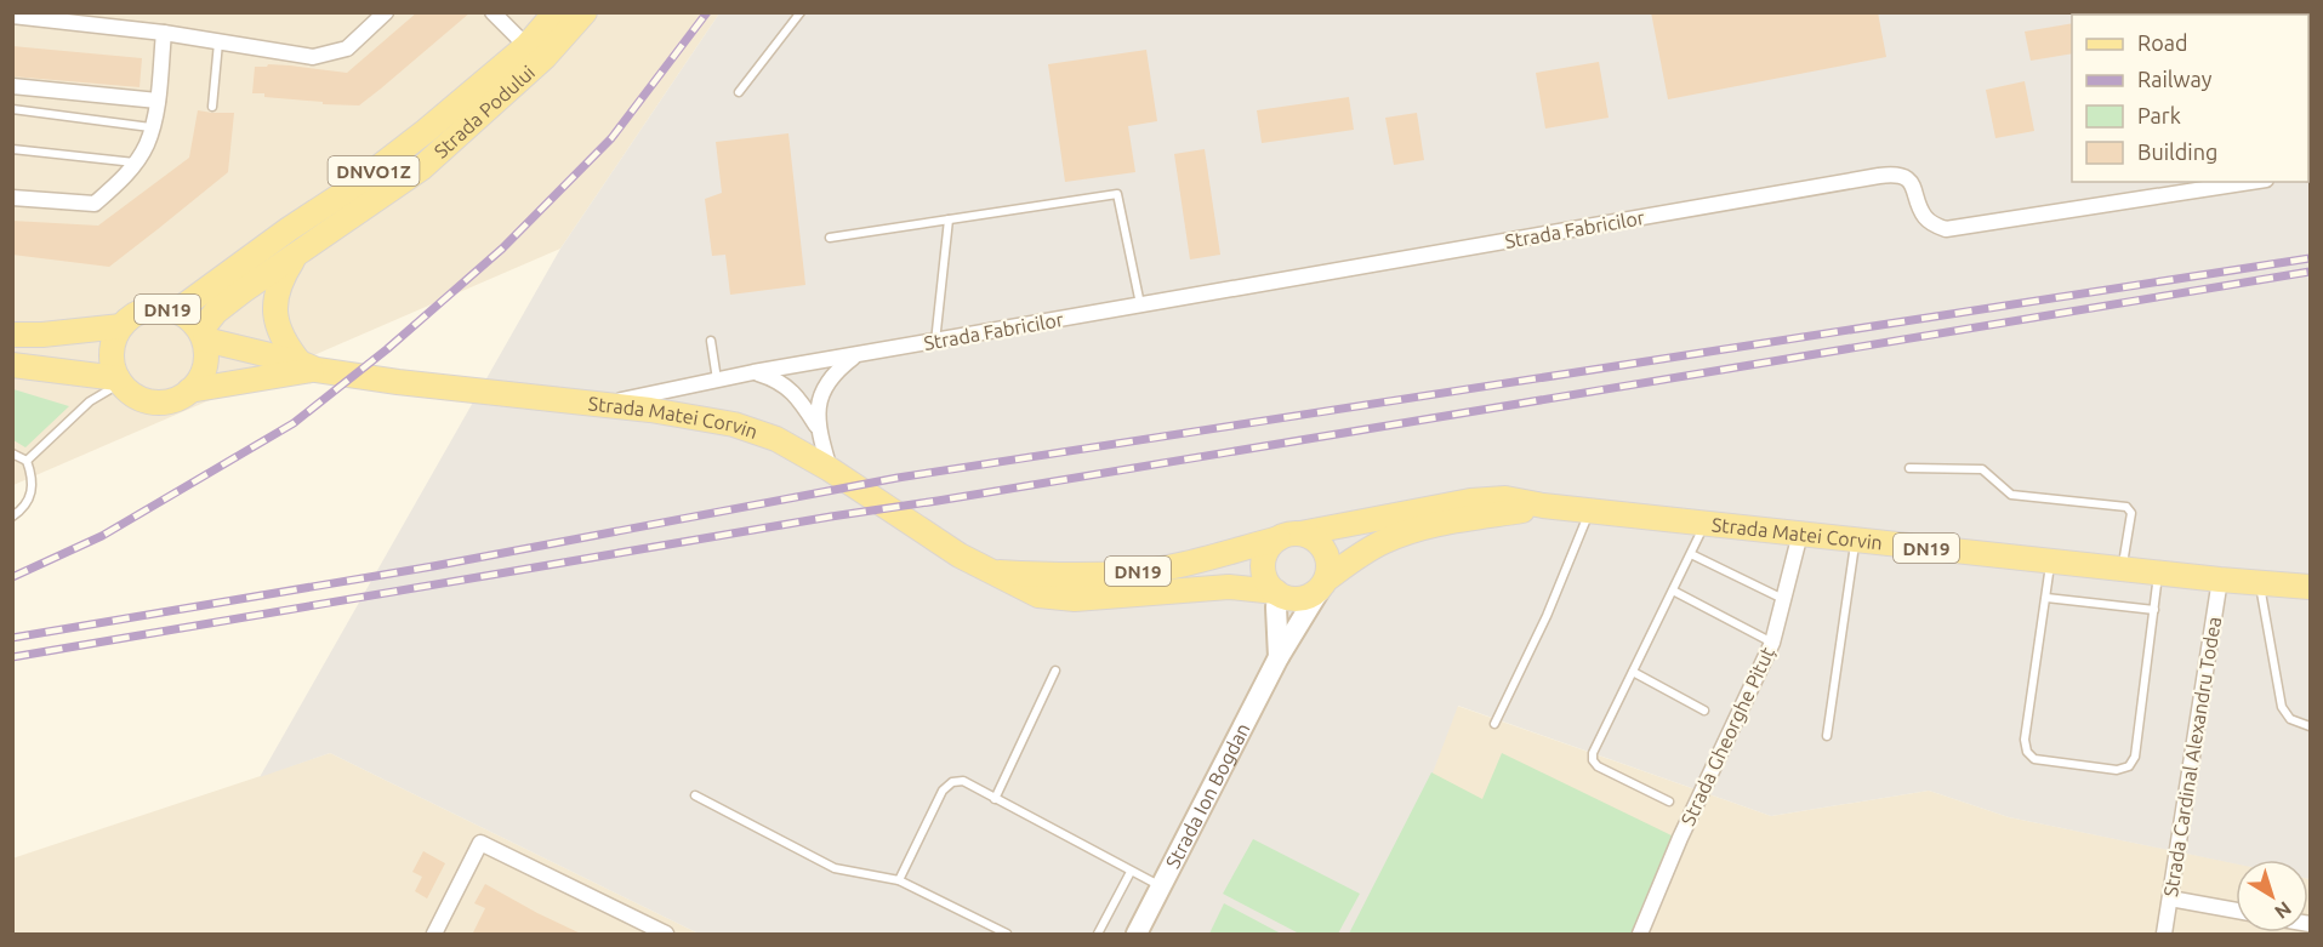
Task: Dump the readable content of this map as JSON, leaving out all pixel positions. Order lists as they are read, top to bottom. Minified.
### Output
{"streets":{"main road":["Strada Podului","DNVO1Z","DN19","Strada Matei Corvin","Strada Ion Bogdan"],"street":["Strada Fabricilor","Strada Gheorghe Pituț","Strada Cardinal Alexandru Todea"]},"crossings":[["Strada Podului","DN19"],["Strada Fabricilor","Strada Matei Corvin"],["DN19","Strada Matei Corvin"],["DN19","Strada Ion Bogdan"],["Strada Matei Corvin","Strada Gheorghe Pituț"],["Strada Matei Corvin","Strada Cardinal Alexandru Todea"],["Strada Matei Corvin","Strada Ion Bogdan"]],"legend":["Road","Railway","Park","Building"],"north":"bottom right"}
